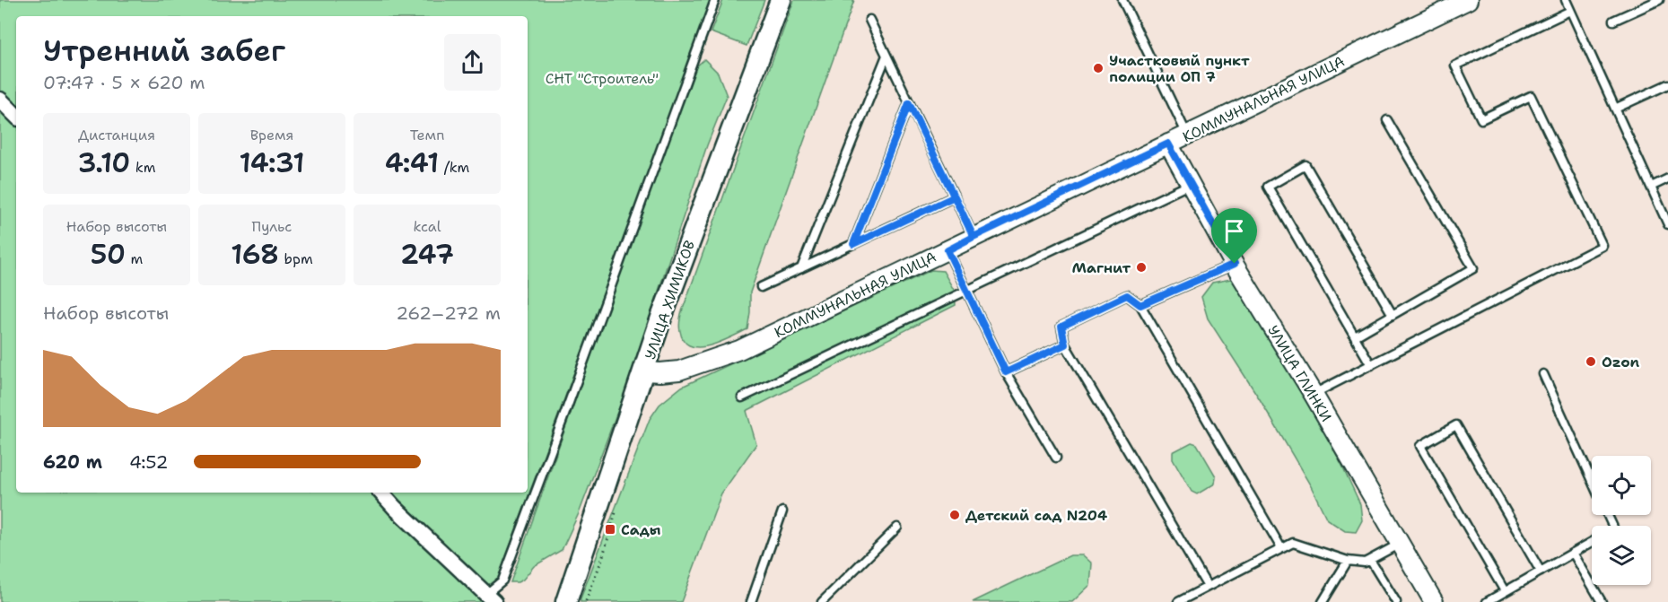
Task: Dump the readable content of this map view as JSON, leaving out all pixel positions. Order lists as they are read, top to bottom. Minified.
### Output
{"streets":{"main road":["УЛИЦА ХИМИКОВ"],"street":["КОММУНАЛЬНАЯ УЛИЦА","УЛИЦА ГЛИНКИ"]},"crossings":[["КОММУНАЛЬНАЯ УЛИЦА","УЛИЦА ХИМИКОВ"],["КОММУНАЛЬНАЯ УЛИЦА","УЛИЦА ГЛИНКИ"]],"parks":["СНТ \"Строитель\""],"places":{"other":["Участковый пункт полиции ОП 7","Магнит","Ozon","Детский сад N204"],"transit":["Сады"]},"page":{"heading":["Утренний забег","07:47 · 5 × 620 m"],"stats":[["Дистанция","3.10 km"],["Время","14:31"],["Темп","4:41 /km"],["Набор высоты","50 m"],["Пульс","168 bpm"],["kcal","247"]],"chart":["Набор высоты","262–272 m"],"list":[{"name":"620 m","note":"4:52"}]}}
